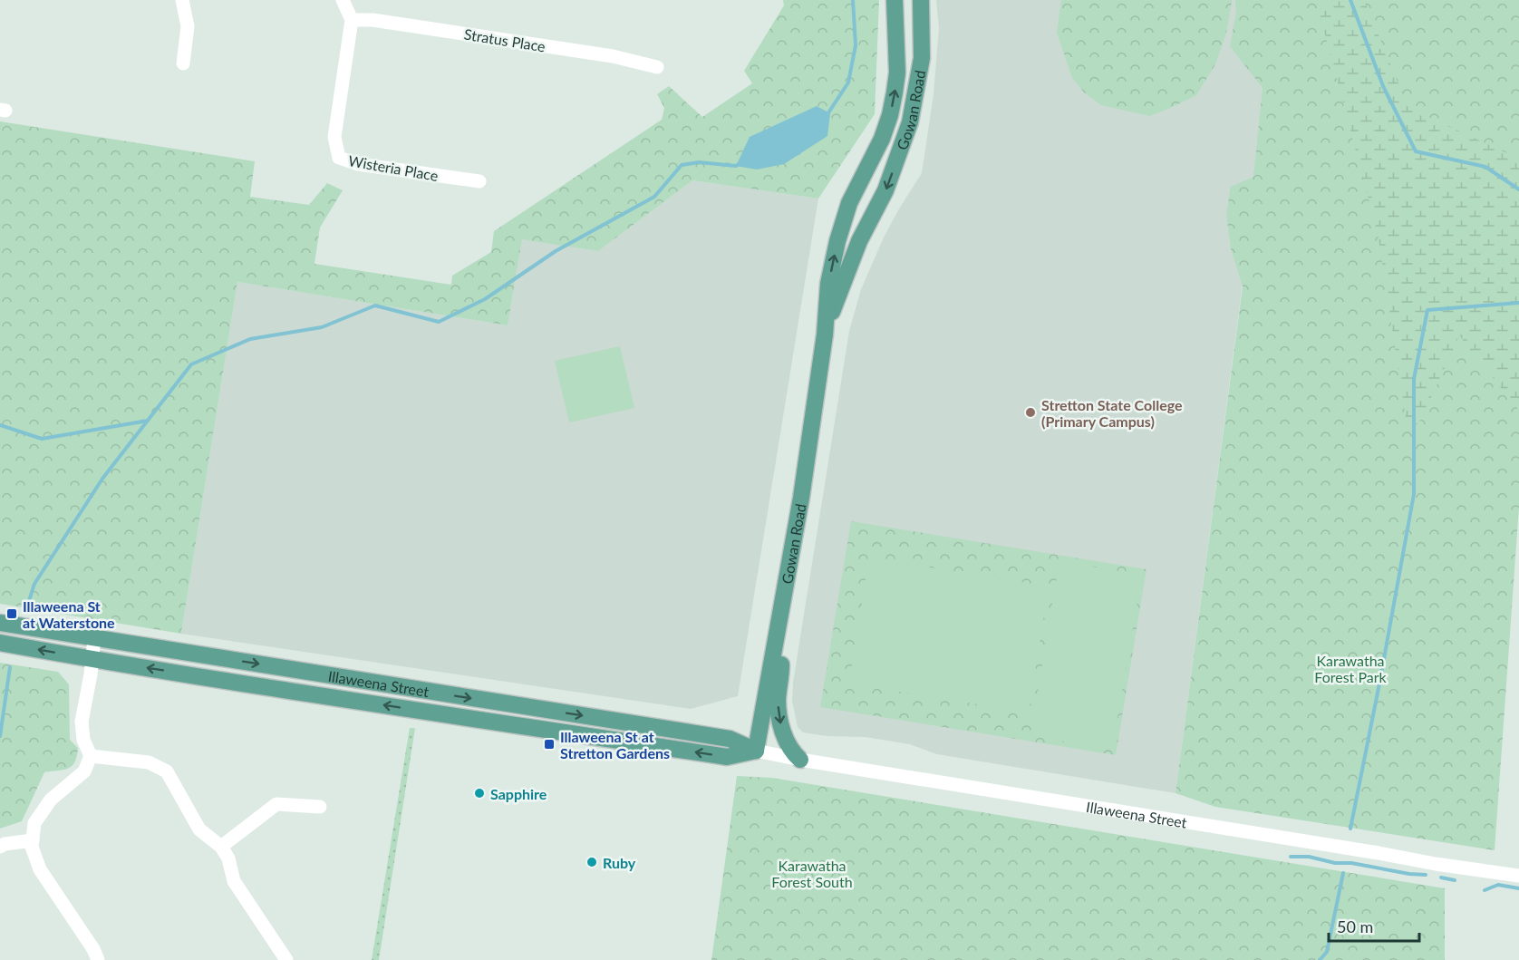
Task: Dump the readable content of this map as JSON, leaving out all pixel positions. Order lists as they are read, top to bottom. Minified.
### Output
{"streets":{"main road":["Gowan Road","Illaweena Street"],"street":["Stratus Place","Wisteria Place"]},"crossings":[["Stratus Place","Wisteria Place"],["Gowan Road","Illaweena Street"]],"parks":["Karawatha Forest Park","Karawatha Forest South"],"places":{"other":["Stretton State College (Primary Campus)","Sapphire","Ruby"],"transit":["Illaweena St at Waterstone","Illaweena St at Stretton Gardens"]},"scale_bar":"50 m"}
